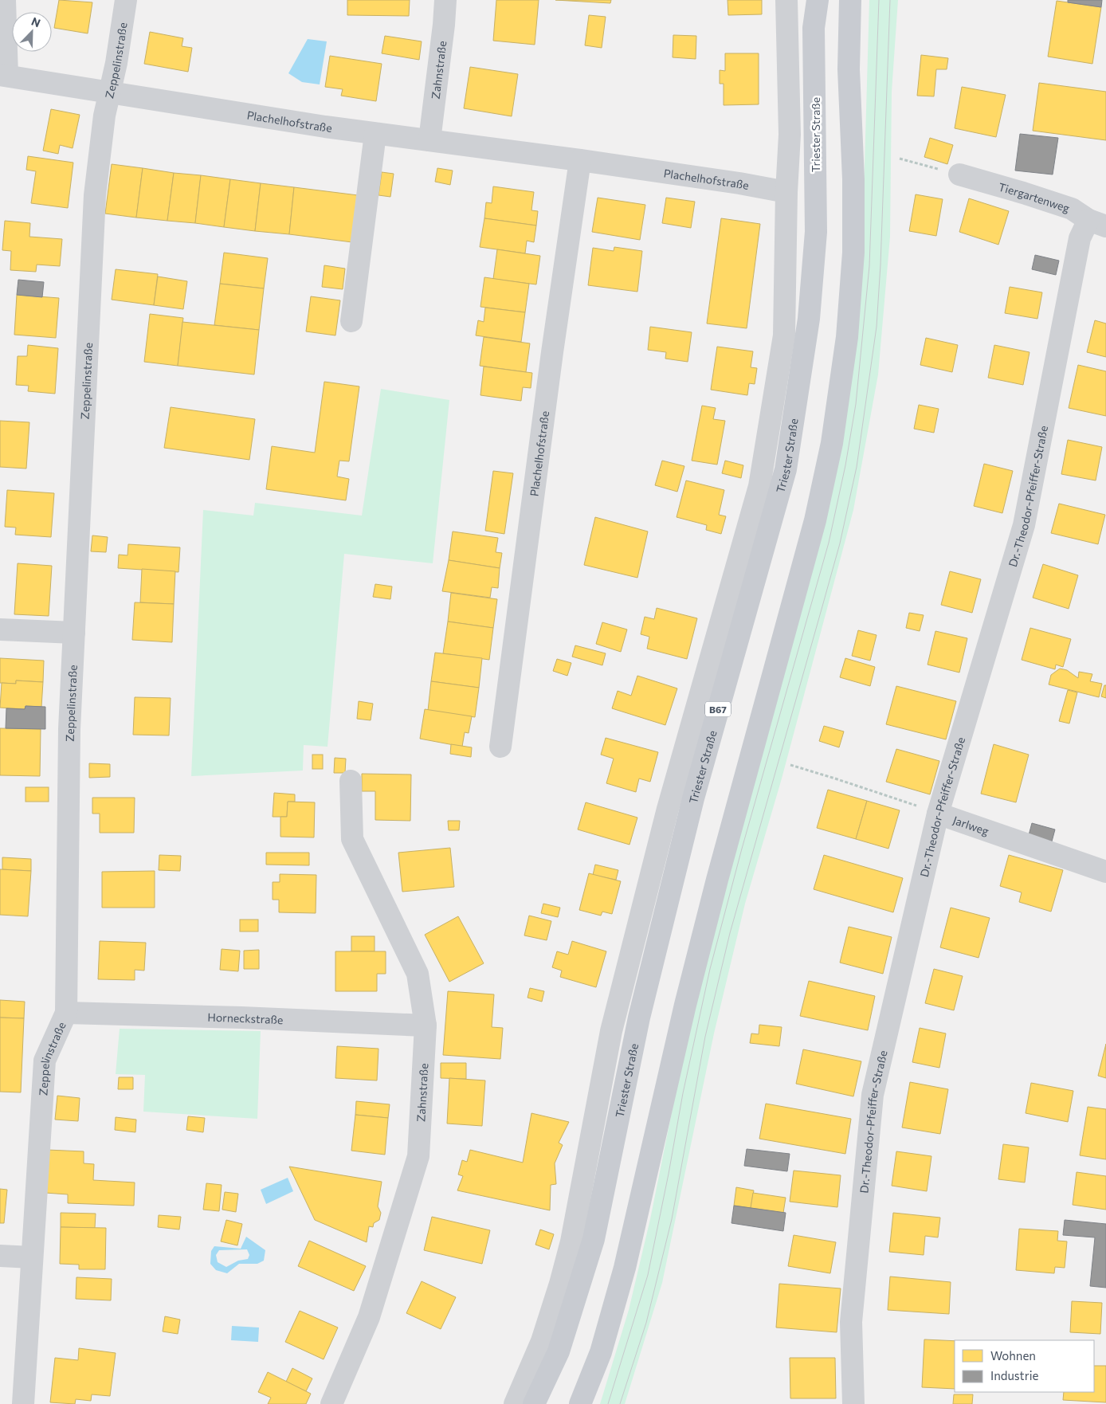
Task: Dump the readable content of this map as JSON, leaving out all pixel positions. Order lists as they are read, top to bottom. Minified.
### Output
{"streets":{"main road":["Triester Straße","B67"],"street":["Zeppelinstraße","Zahnstraße","Plachelhofstraße","Tiergartenweg","Dr.-Theodor-Pfeiffer-Straße","Jarlweg","Horneckstraße"]},"crossings":[["Zeppelinstraße","Plachelhofstraße"],["Zeppelinstraße","Horneckstraße"],["Zahnstraße","Plachelhofstraße"],["Zahnstraße","Horneckstraße"],["Plachelhofstraße","Triester Straße"],["Tiergartenweg","Dr.-Theodor-Pfeiffer-Straße"],["Dr.-Theodor-Pfeiffer-Straße","Jarlweg"]],"legend":["Wohnen","Industrie"],"north":"top right"}
